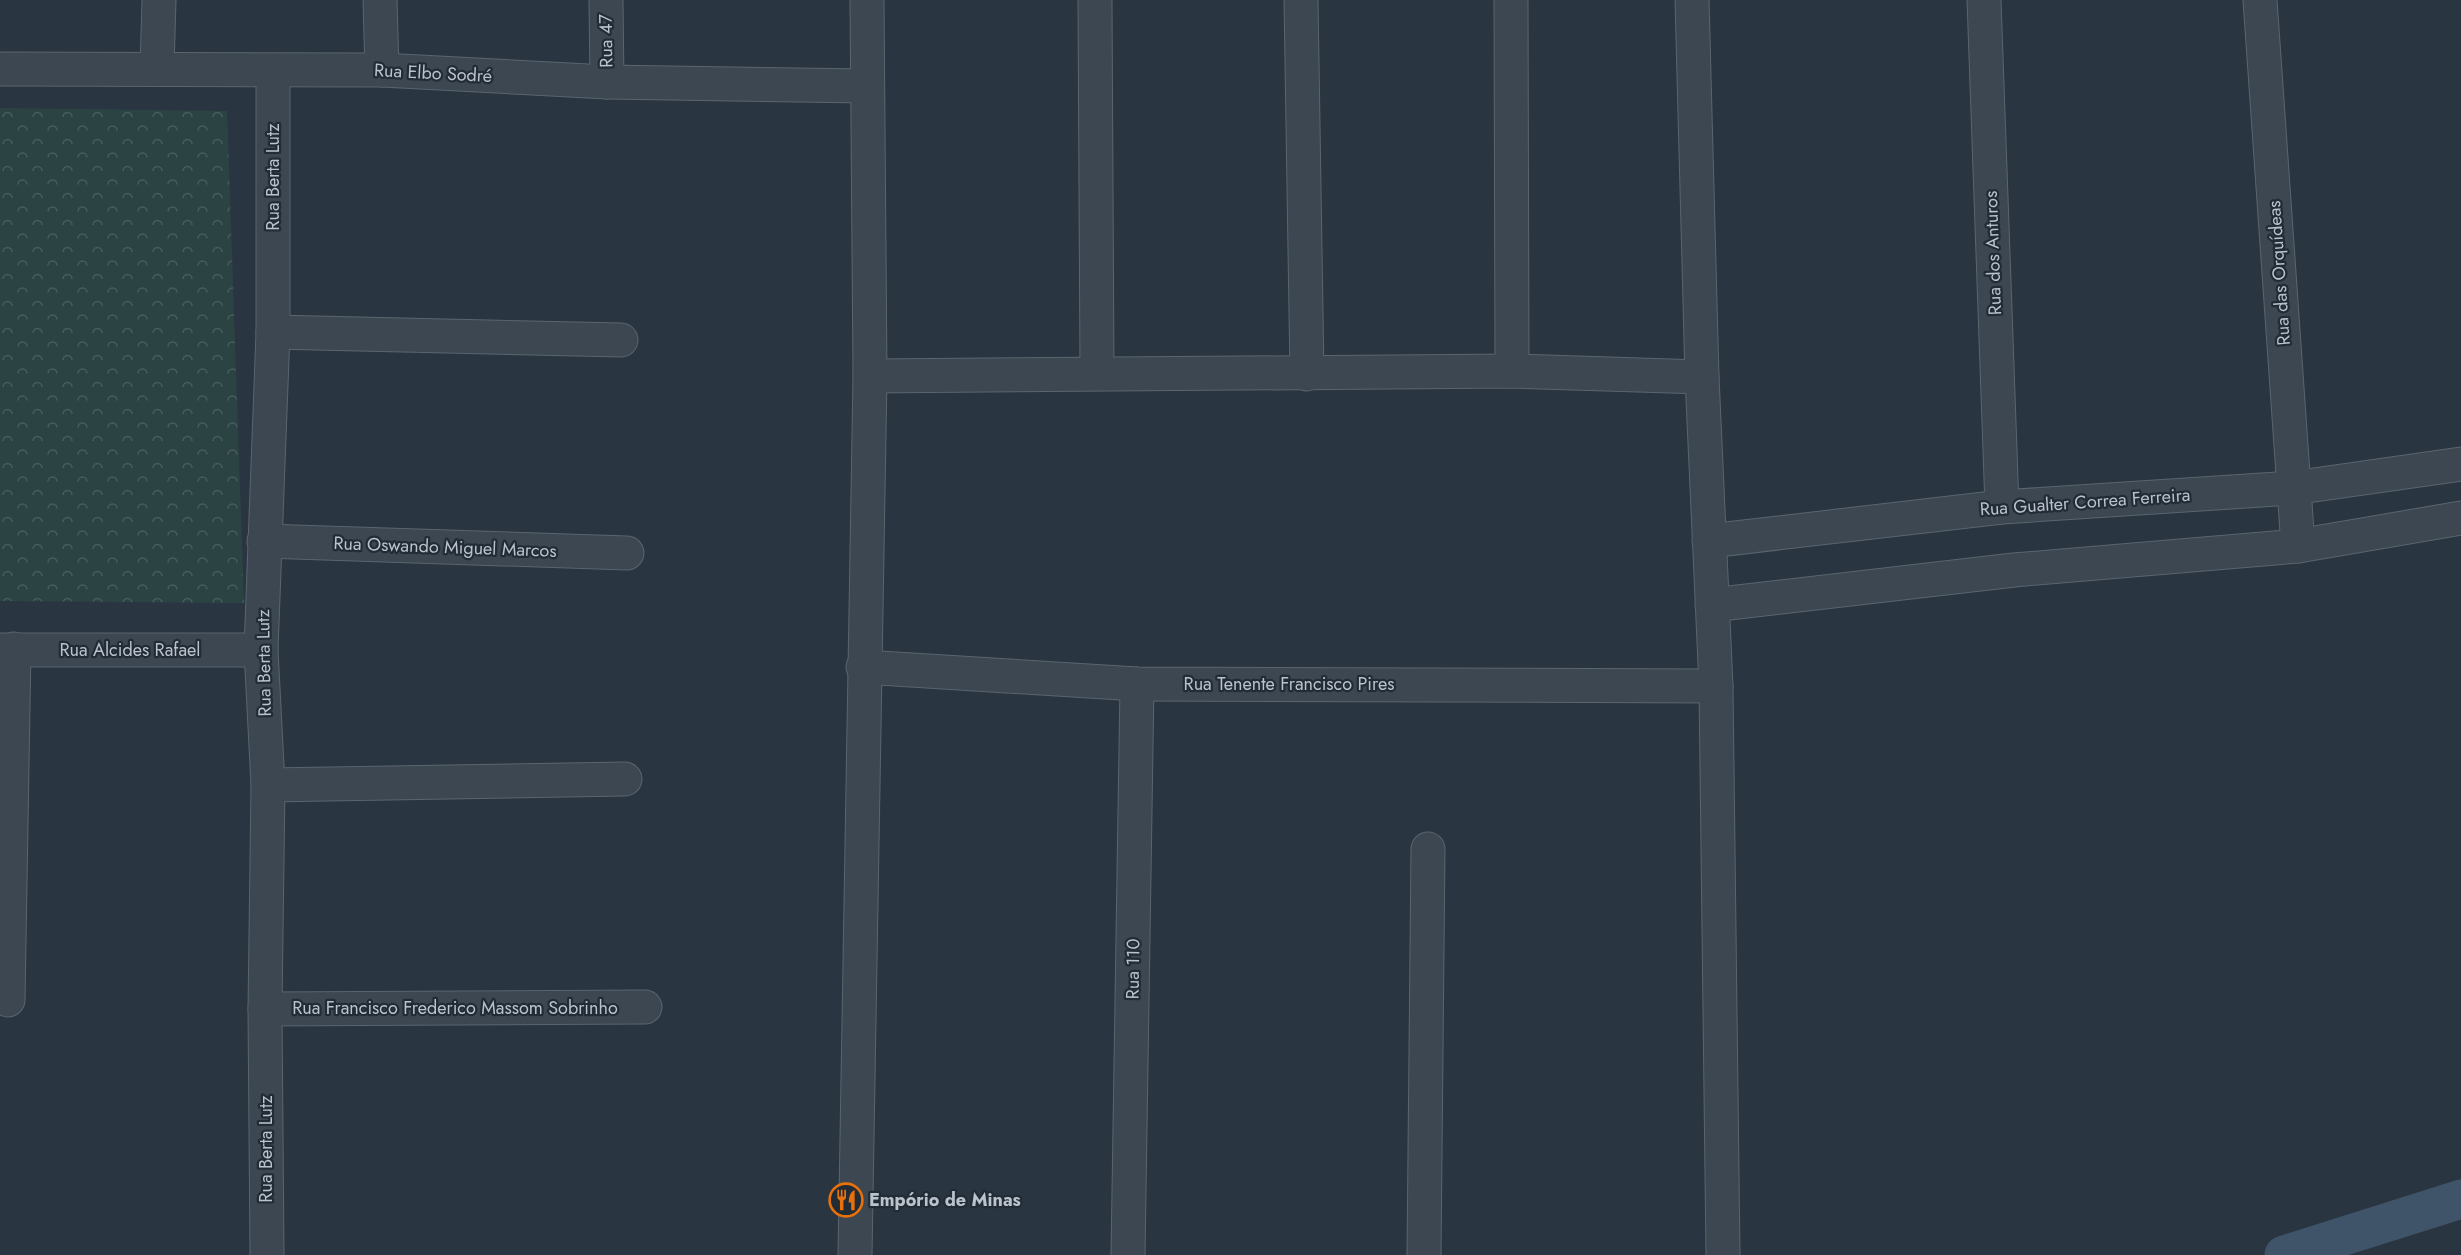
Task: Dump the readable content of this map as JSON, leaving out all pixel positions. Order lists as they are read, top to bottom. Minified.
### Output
{"streets":{"street":["Rua 47","Rua Elbo Sodré","Rua Berta Lutz","Rua dos Anturos","Rua das Orquídeas","Rua Gualter Correa Ferreira","Rua Oswando Miguel Marcos","Rua Alcides Rafael","Rua Tenente Francisco Pires","Rua 110","Rua Francisco Frederico Massom Sobrinho"]},"crossings":[["Rua 47","Rua Elbo Sodré"],["Rua Elbo Sodré","Rua Berta Lutz"],["Rua Berta Lutz","Rua Oswando Miguel Marcos"],["Rua Berta Lutz","Rua Alcides Rafael"],["Rua Berta Lutz","Rua Francisco Frederico Massom Sobrinho"],["Rua dos Anturos","Rua Gualter Correa Ferreira"],["Rua das Orquídeas","Rua Gualter Correa Ferreira"],["Rua Tenente Francisco Pires","Rua 110"]],"places":{"restaurant":["Empório de Minas"]}}
